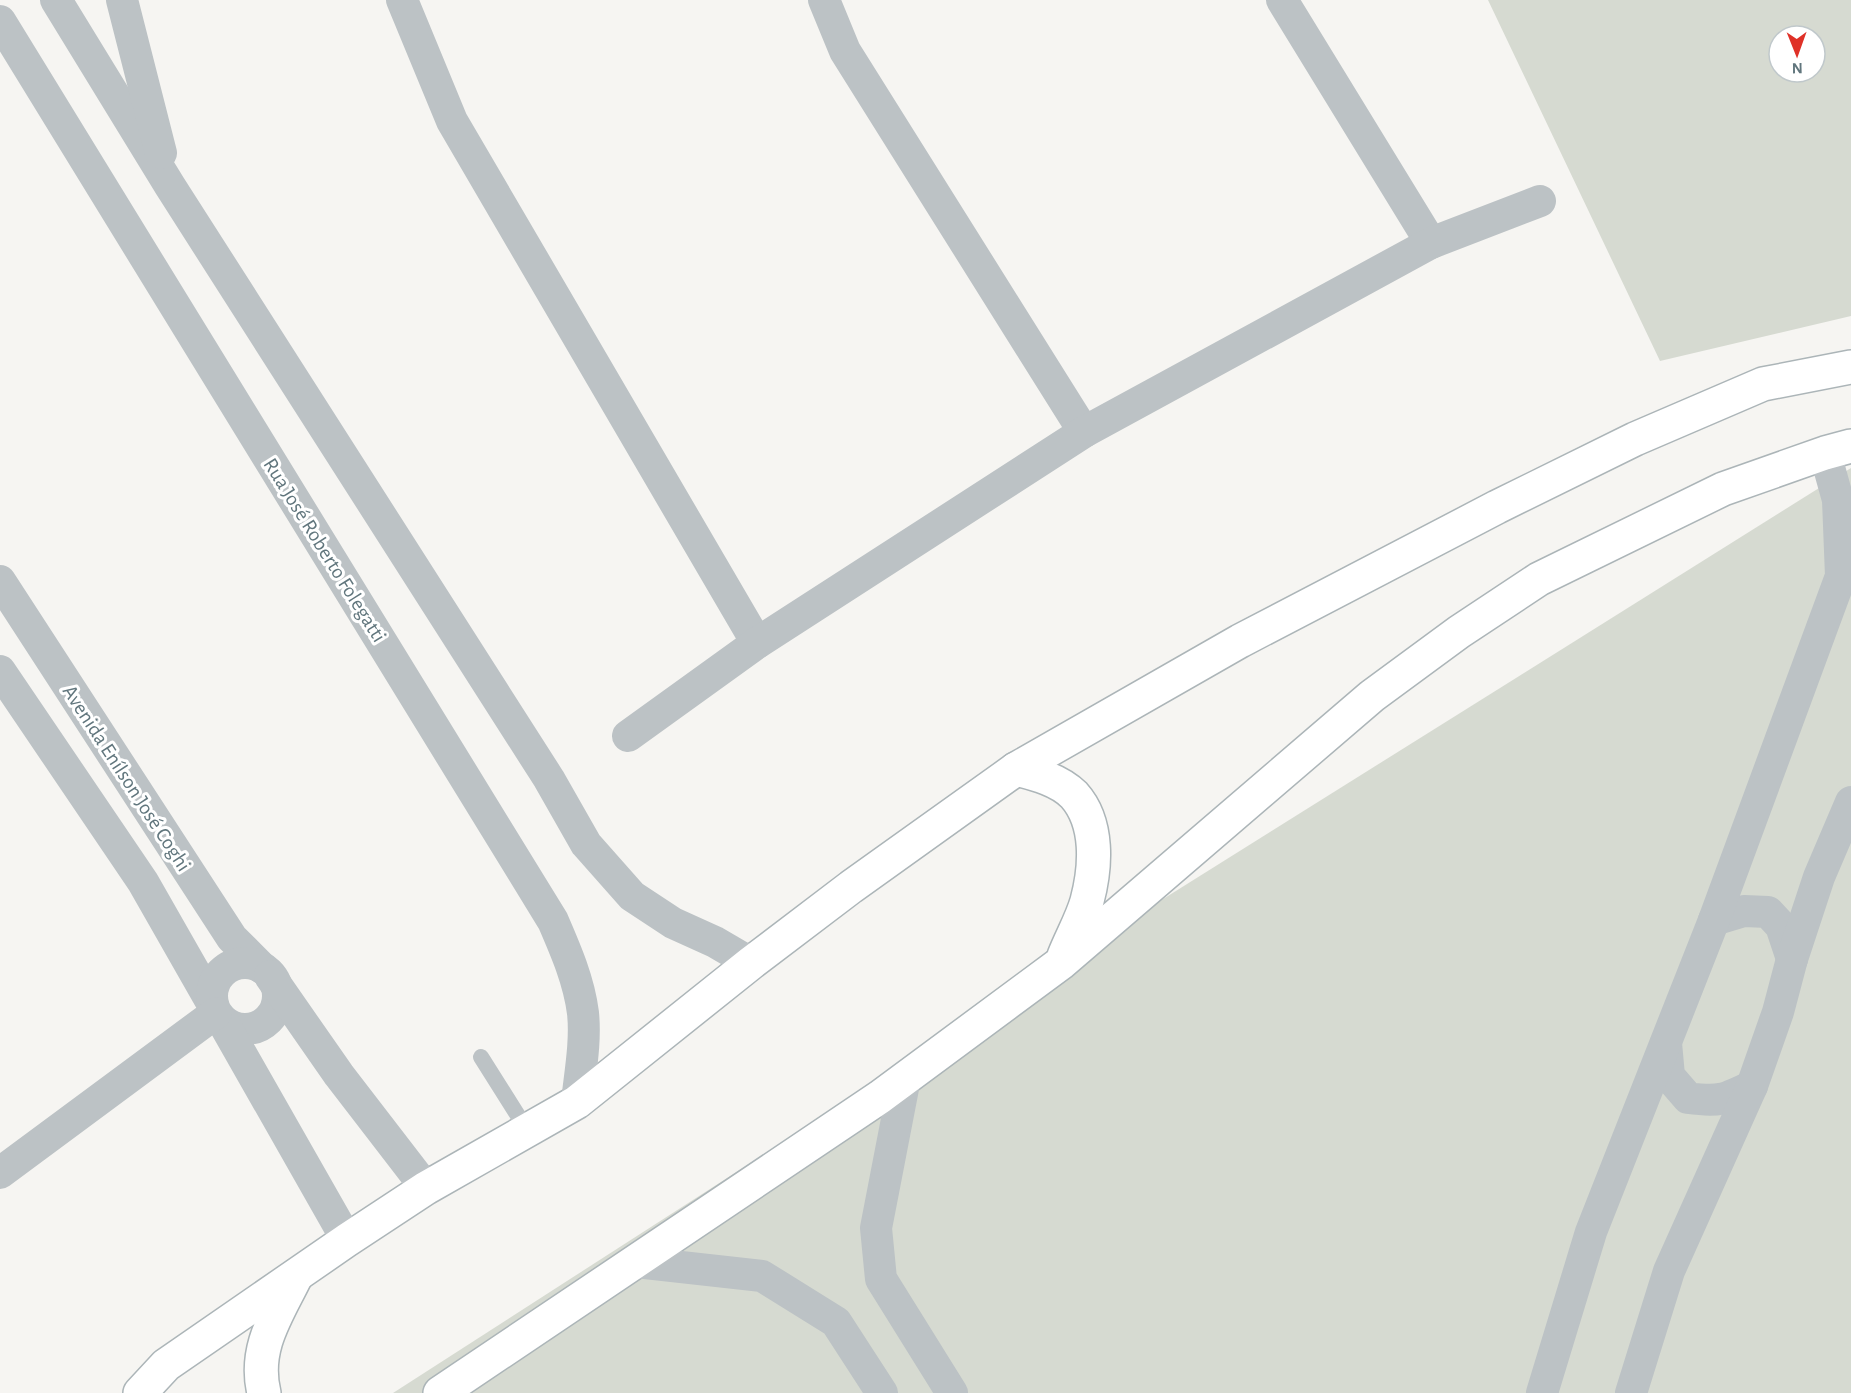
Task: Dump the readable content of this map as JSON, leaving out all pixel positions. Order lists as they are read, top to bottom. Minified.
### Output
{"streets":{"street":["Rua José Roberto Folegatti","Avenida Enílson José Coghi"]},"north":"bottom"}
